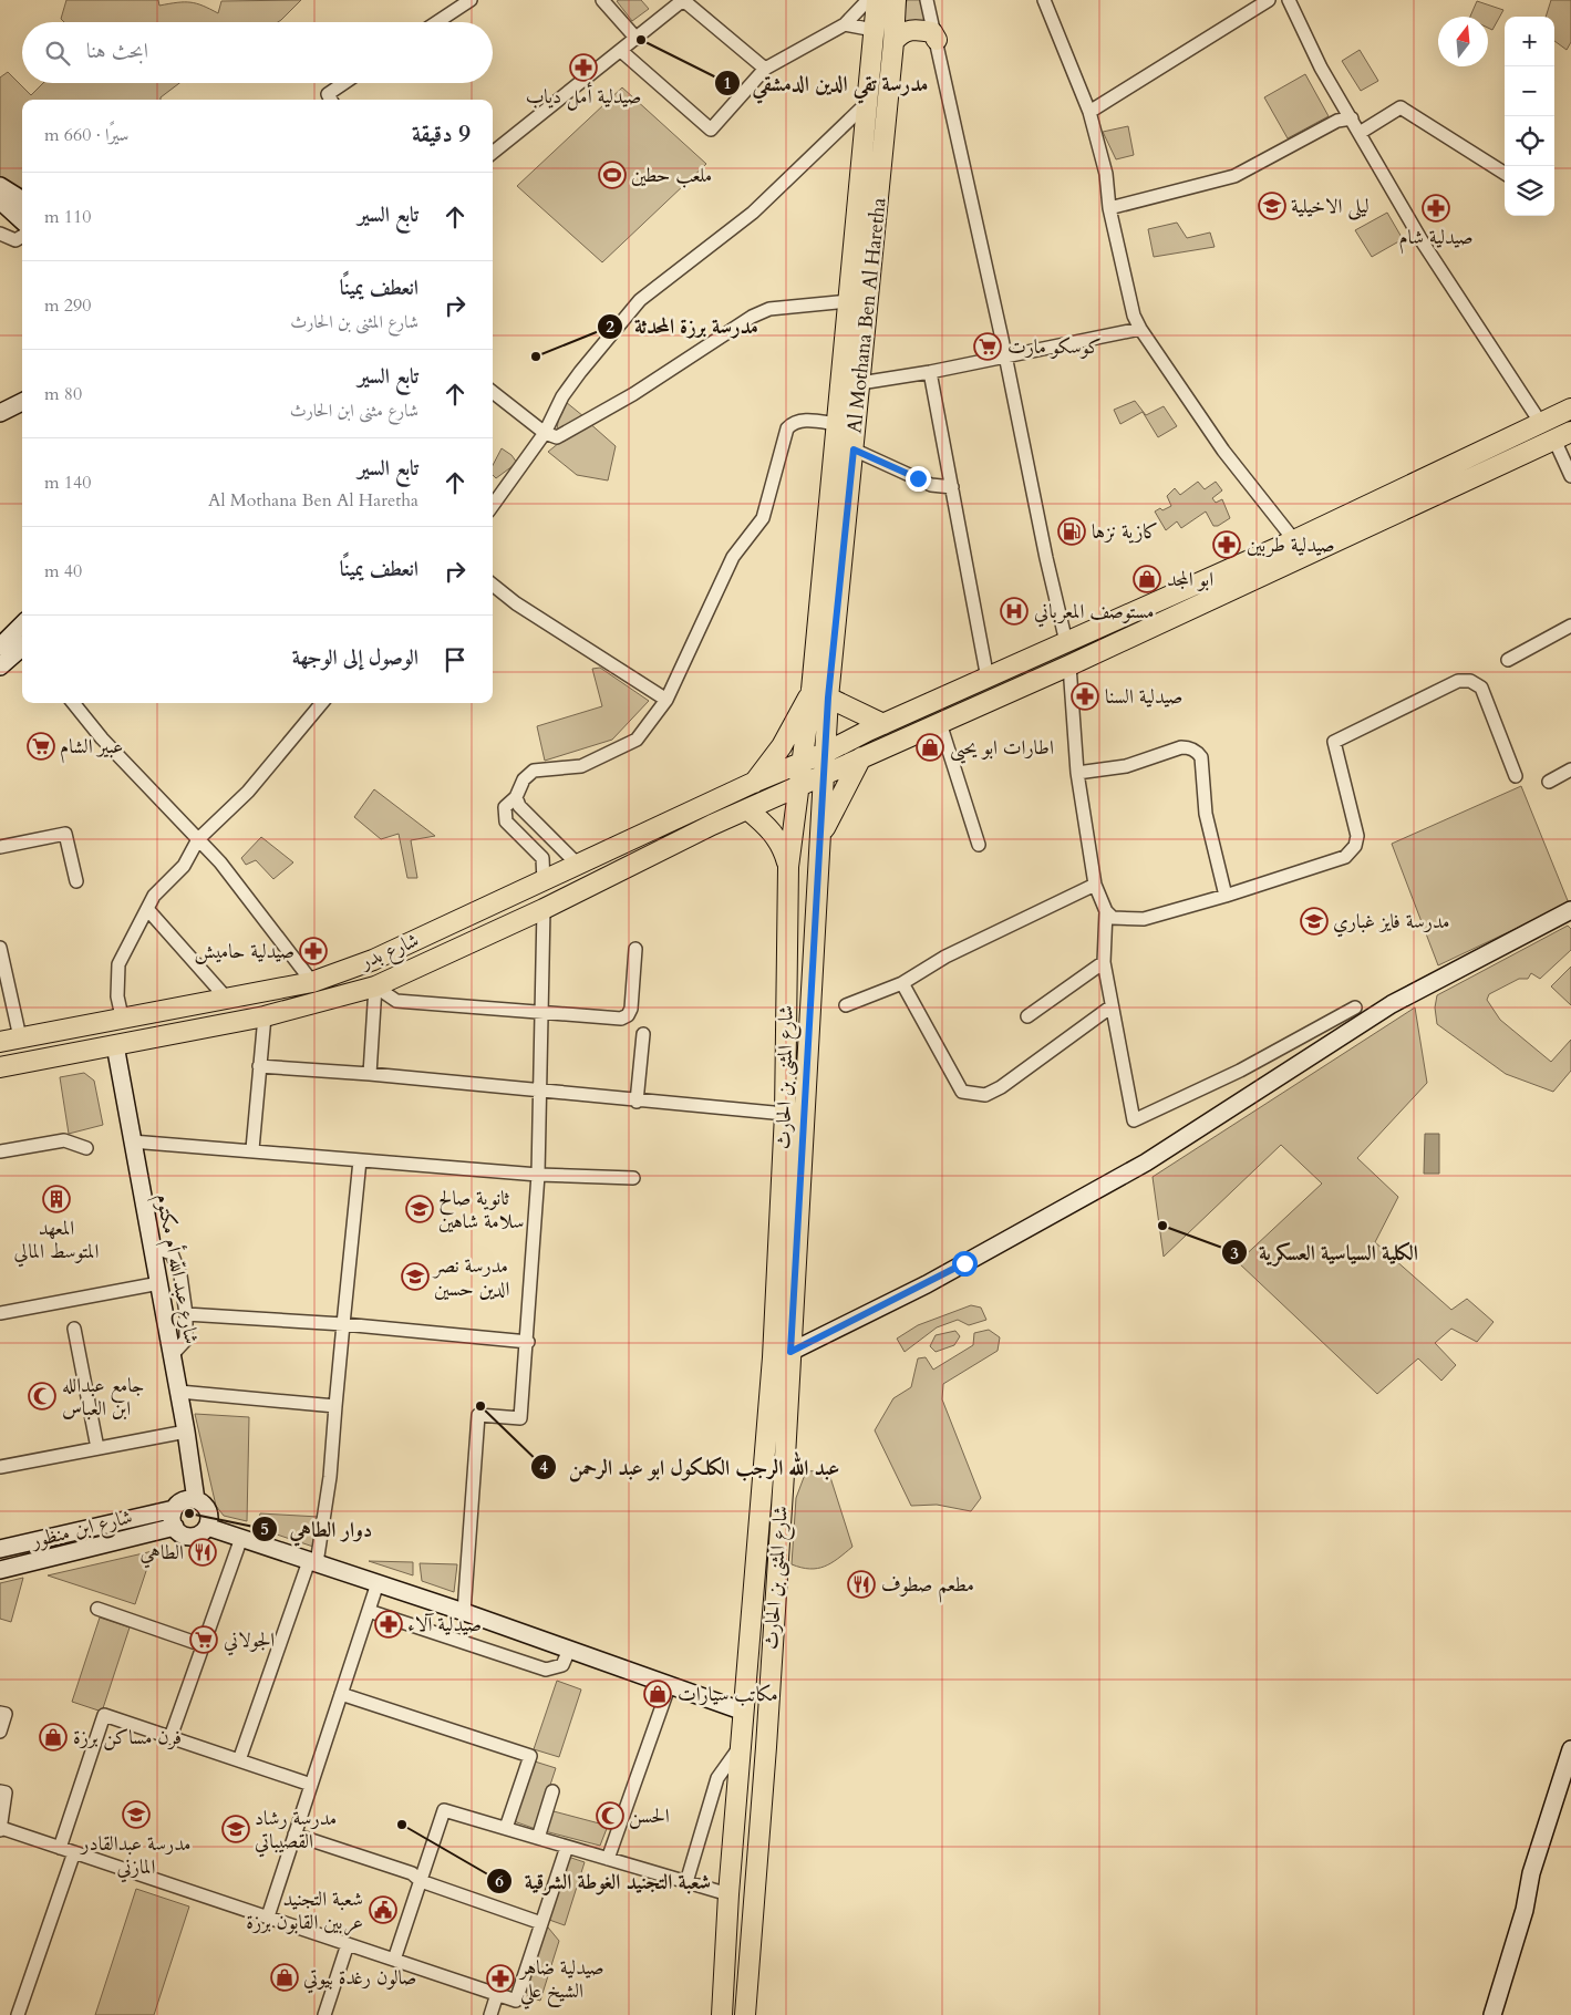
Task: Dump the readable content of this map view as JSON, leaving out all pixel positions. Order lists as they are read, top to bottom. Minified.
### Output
{"streets":{"main road":["Al Mothana Ben Al Haretha","شارع بدر","شارع المثنى بن الحارث","شارع عبد اللّه أم مكتوم","شارع ابن منظور"]},"crossings":[["Al Mothana Ben Al Haretha","شارع المثنى بن الحارث"],["شارع بدر","شارع المثنى بن الحارث"],["شارع بدر","شارع عبد اللّه أم مكتوم"],["شارع عبد اللّه أم مكتوم","شارع ابن منظور"]],"places":{"other":["مدرسة تقي الدين الدمشقي","مدرسة برزة المحدثة","الكلية السياسية العسكرية","عبد الله الرجب الكلكول ابو عبد الرحمن","دوار الطاهي","شعبة التجنيد الغوطة الشرقية"],"pharmacy":["صيدلية أمل دياب","صيدلية شام","صيدلية طربين","صيدلية السنا","صيدلية حاميش","صيدلية آلاء","صيدلية ضاهر الشيخ علي"],"sports":["ملعب حطين"],"school or university":["ليلى الاخيلية","مدرسة فايز غباري","ثانوية صالح سلامة شاهين","مدرسة نصر الدين حسين","مدرسة عبدالقادر المازني","مدرسة رشاد القصيباتي"],"supermarket":["كوسكو مارت","عبير الشام","الجولاني"],"fuel station":["كازية نزها"],"shop":["ابو المجد","اطارات ابو يحيى","مكاتب سيارات","فرن مساكن برزة","صالون رغدة بيوتي"],"hospital":["مستوصف المعرباني"],"building":["المعهد المتوسط المالي"],"mosque":["جامع عبدالله ابن العباس","الحسن"],"restaurant":["الطاهي","مطعم صطوف"],"public building":["شعبة التجنيد عربين القابون برزة"]},"north":"top","page":{"map_buttons":["+","−"],"search":"ابحث هنا","heading":["9 دقيقة","سيرًا · 660 m"],"list":[["تابع السير","110 m"],["انعطف يمينًا","شارع المثنى بن الحارث","290 m"],["تابع السير","شارع مثنى ابن الحارث","80 m"],["تابع السير","Al Mothana Ben Al Haretha","140 m"],["انعطف يمينًا","40 m"],"الوصول إلى الوجهة"]}}
